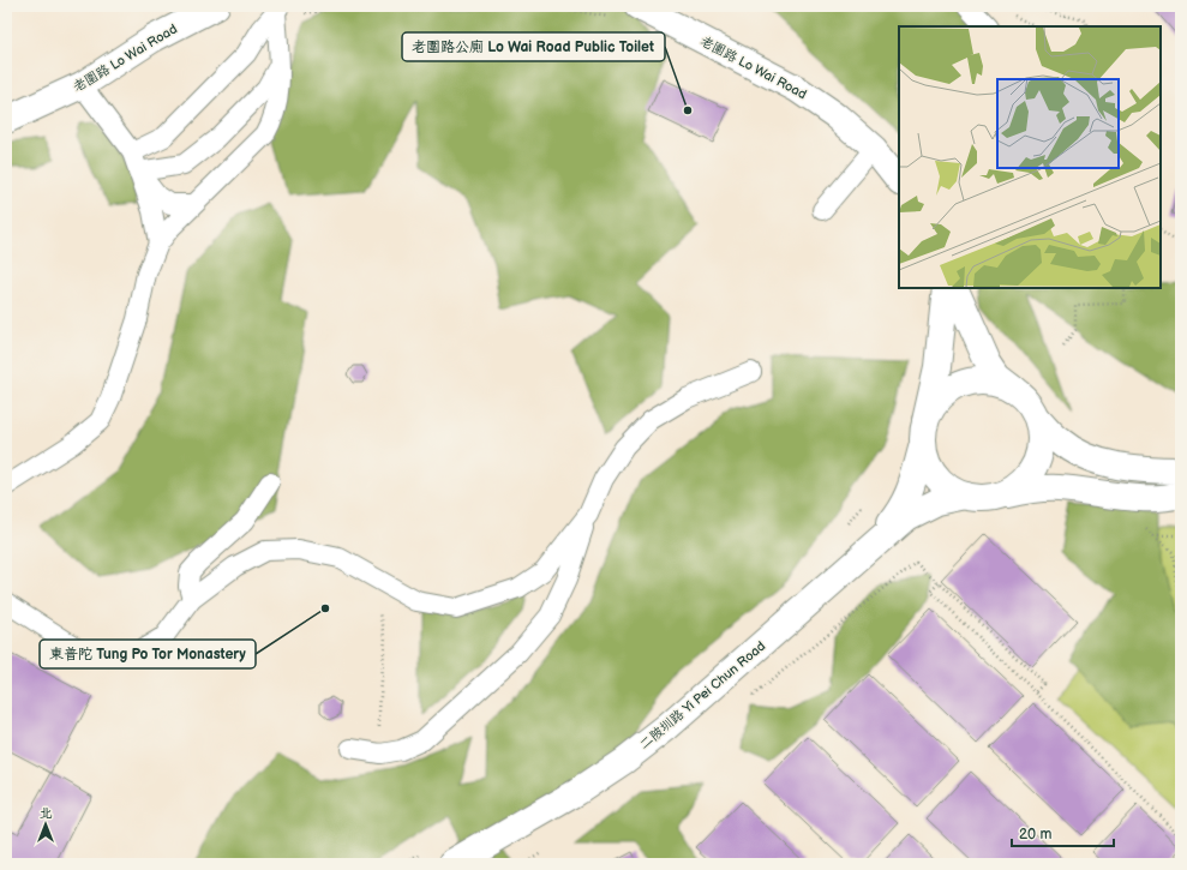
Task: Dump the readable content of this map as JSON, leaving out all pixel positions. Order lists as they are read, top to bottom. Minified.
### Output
{"streets":{"street":["老圍路 Lo Wai Road","二陂圳路 Yi Pei Chun Road"]},"places":["老圍路公廁 Lo Wai Road Public Toilet","東普陀 Tung Po Tor Monastery"],"scale_bar":"20 m","north":"top"}
